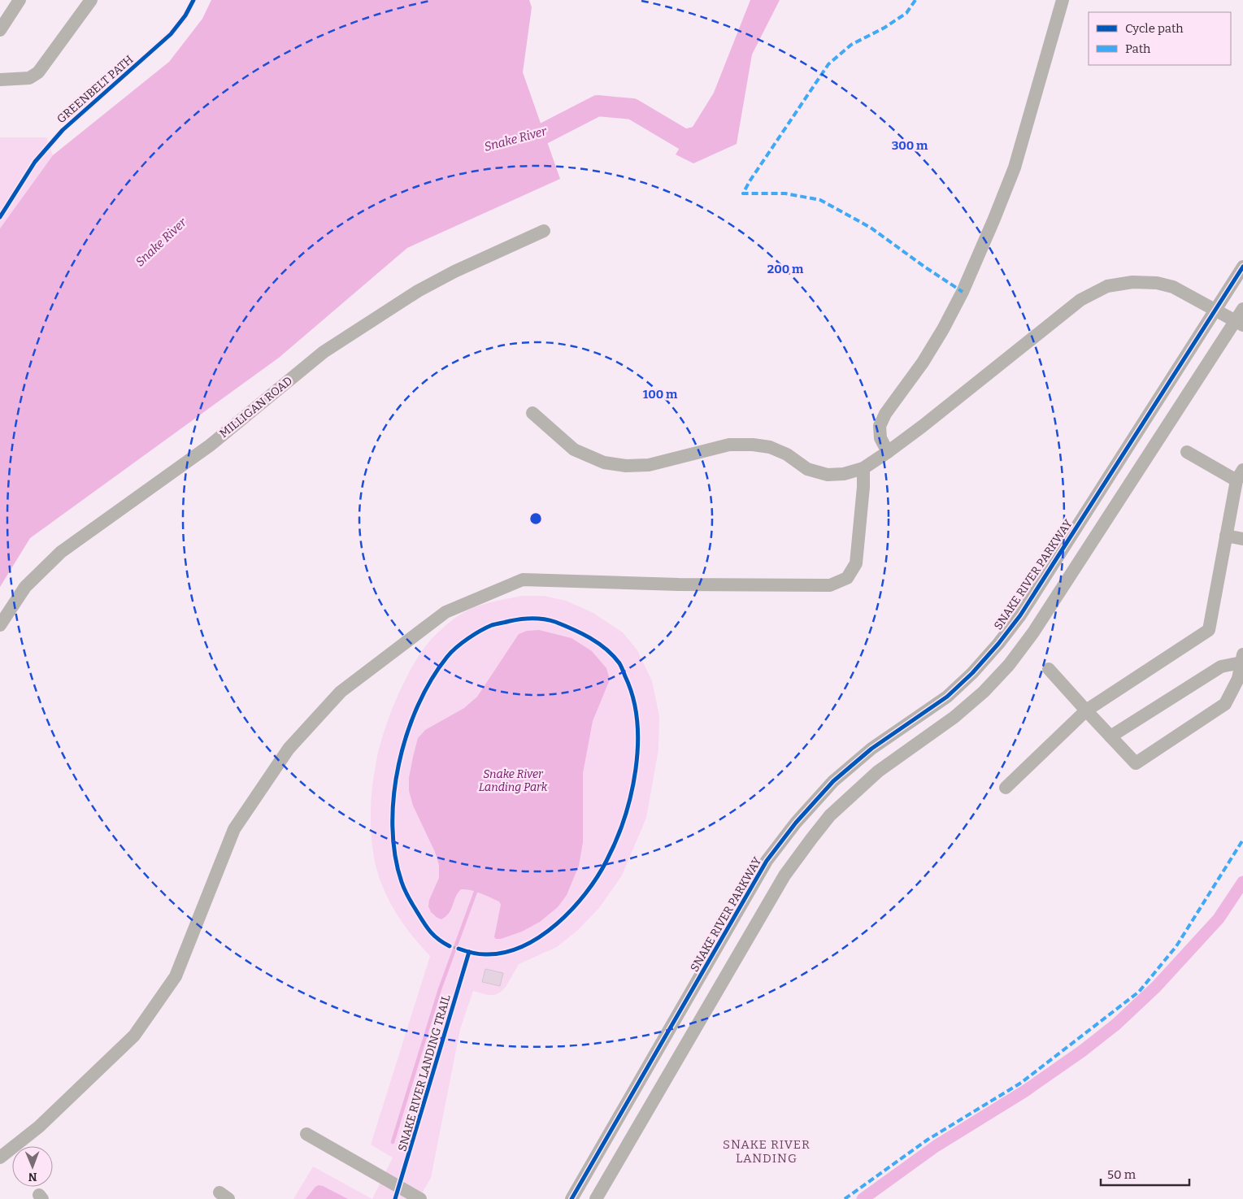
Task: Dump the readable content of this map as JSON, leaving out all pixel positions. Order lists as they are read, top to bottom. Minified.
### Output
{"streets":{"street":["MILLIGAN ROAD","SNAKE RIVER PARKWAY"],"cycle path":["GREENBELT PATH","SNAKE RIVER LANDING TRAIL"]},"districts":["SNAKE RIVER LANDING"],"water":["Snake River"],"parks":["Snake River Landing Park"],"legend":["Cycle path","Path"],"scale_bar":"50 m","north":"bottom","rings":["300 m","200 m","100 m"]}
